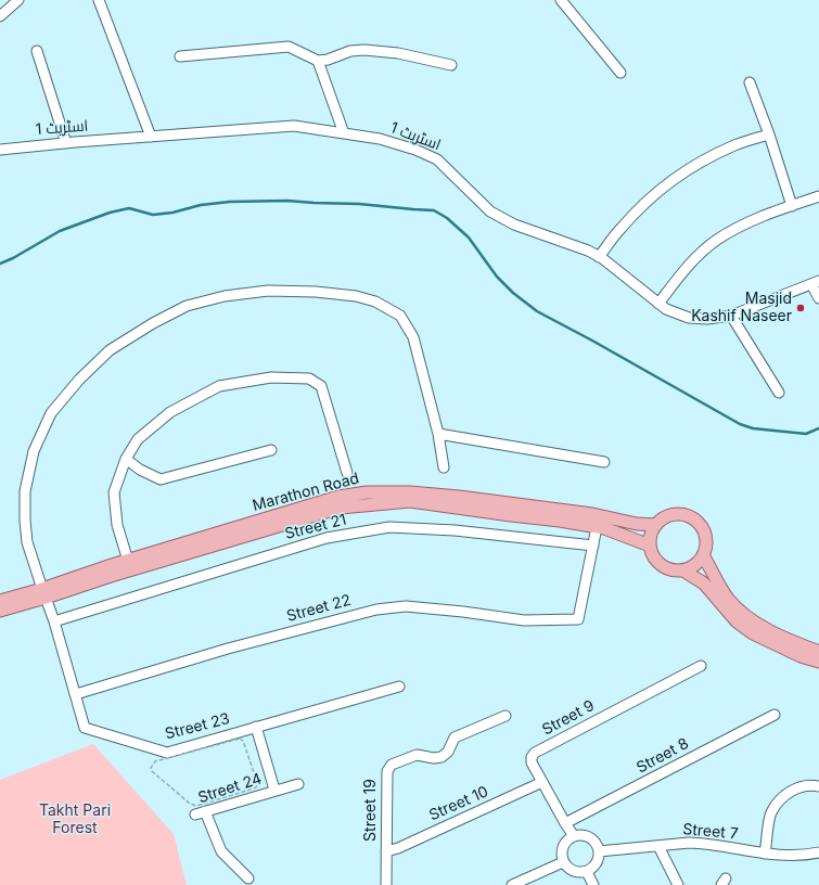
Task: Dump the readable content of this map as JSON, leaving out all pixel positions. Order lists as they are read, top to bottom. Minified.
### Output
{"streets":{"main road":["Marathon Road"],"street":["اسٹریٹ 1","Street 21","Street 22","Street 9","Street 23","Street 8","Street 24","Street 10","Street 19","Street 7"]},"crossings":[["Marathon Road","Street 23"],["Street 21","Street 22"],["Street 21","Street 23"],["Street 22","Street 23"],["Street 9","Street 8"],["Street 9","Street 10"],["Street 9","Street 7"],["Street 23","Street 24"],["Street 10","Street 19"]],"parks":["Takht Pari Forest"],"places":["Masjid Kashif Naseer"]}
